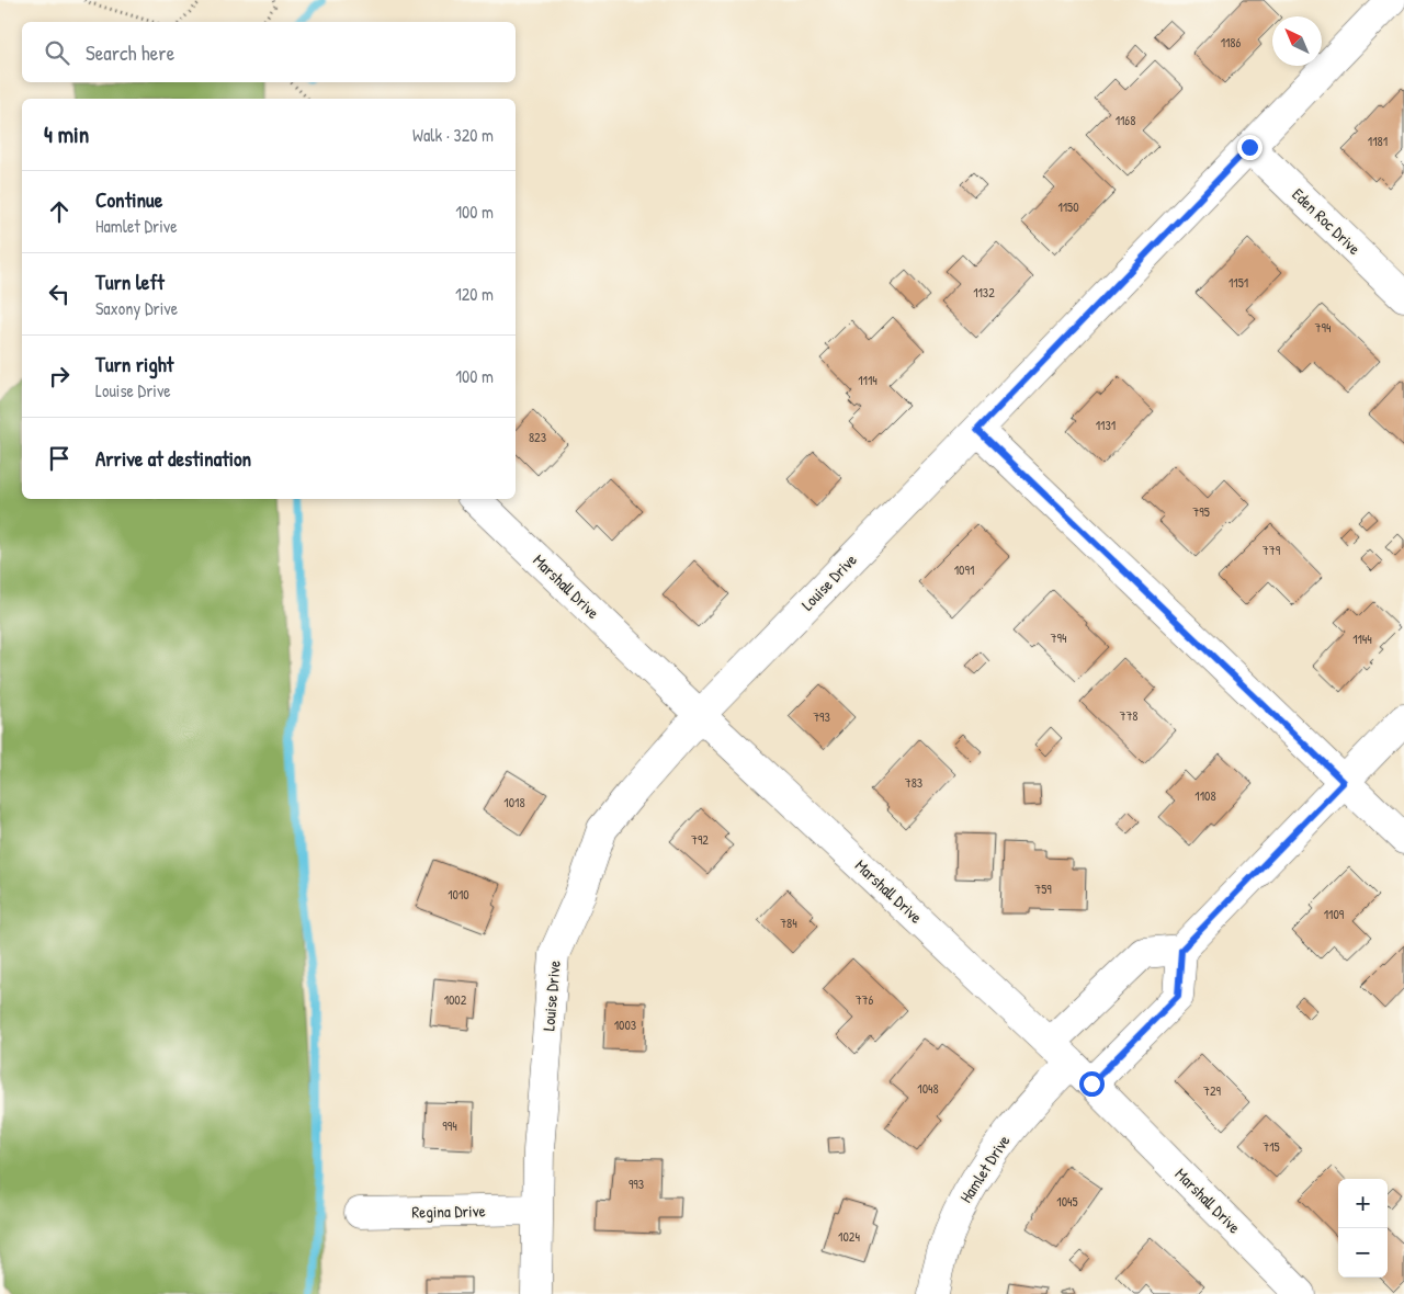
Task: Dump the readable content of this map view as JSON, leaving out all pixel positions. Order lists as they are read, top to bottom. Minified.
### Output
{"streets":{"street":["Eden Roc Drive","Louise Drive","Marshall Drive","Hamlet Drive","Regina Drive"]},"crossings":[["Eden Roc Drive","Louise Drive"],["Louise Drive","Marshall Drive"],["Louise Drive","Regina Drive"],["Marshall Drive","Hamlet Drive"]],"house_numbers":["1186","1168","1181","1150","1151","1132","794","1114","1131","823","795","779","1091","794","1144","778","793","783","1108","1018","792","759","1010","1109","784","1002","776","1003","1048","729","994","715","993","1045","1024"],"north":"top left","page":{"search":"Search here","heading":["4 min","Walk · 320 m"],"list":[["Continue","Hamlet Drive","100 m"],["Turn left","Saxony Drive","120 m"],["Turn right","Louise Drive","100 m"],"Arrive at destination"],"map_buttons":["+","−"]}}
